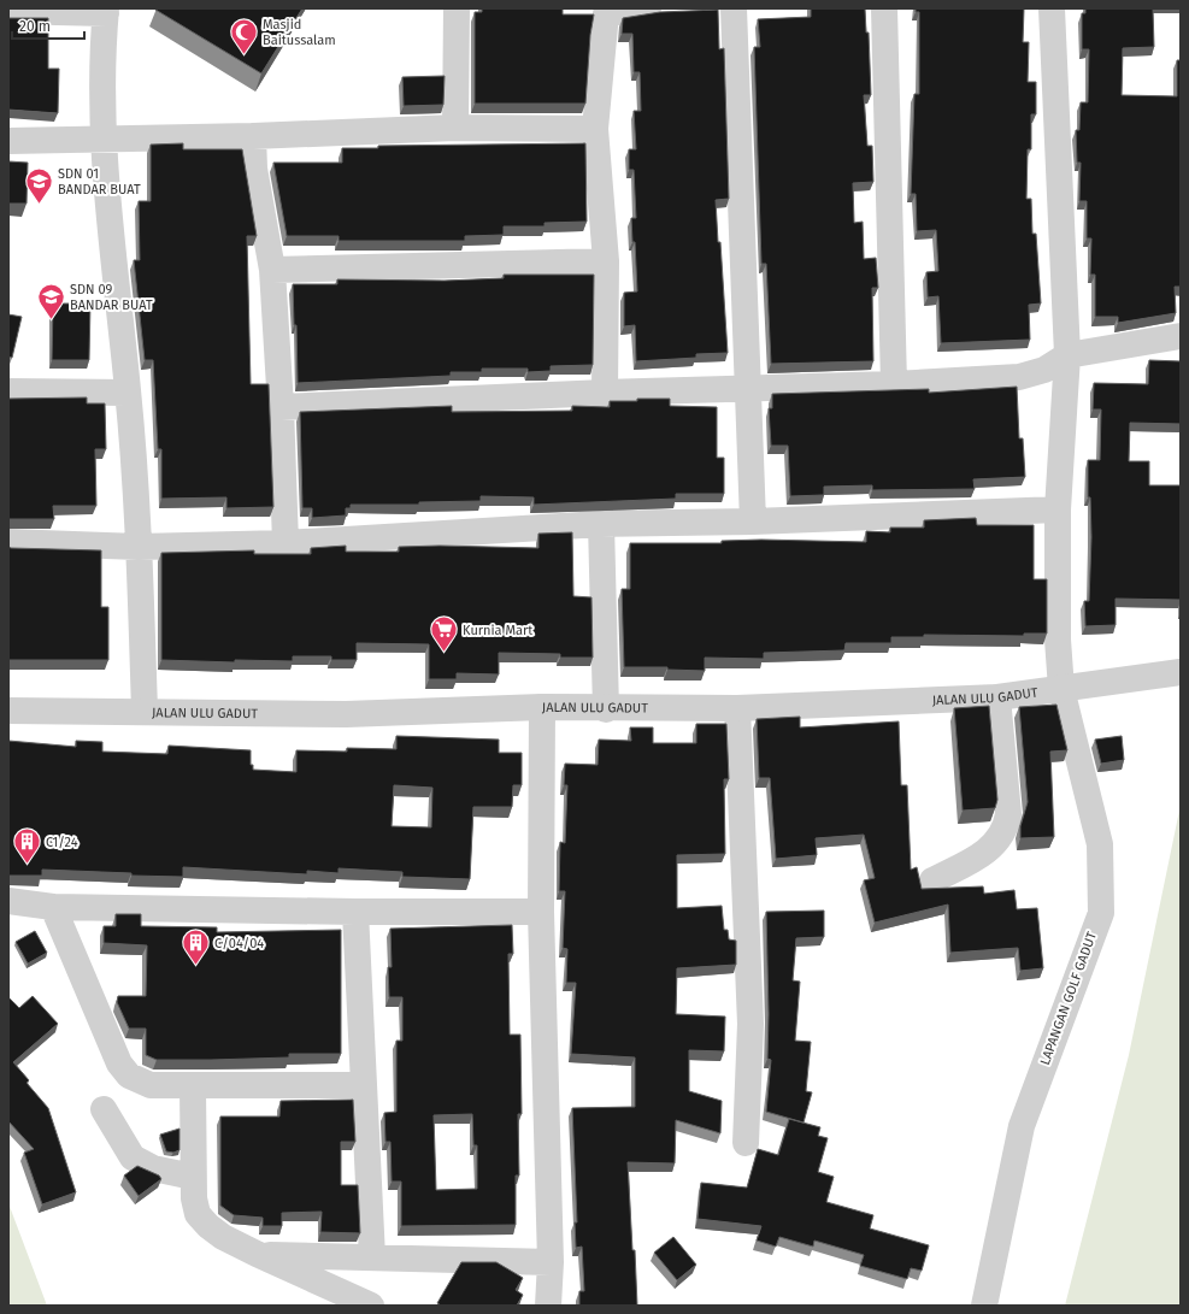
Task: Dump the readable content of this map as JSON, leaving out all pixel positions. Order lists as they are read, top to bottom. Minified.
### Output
{"streets":{"street":["JALAN ULU GADUT","LAPANGAN GOLF GADUT"]},"crossings":[["JALAN ULU GADUT","LAPANGAN GOLF GADUT"]],"places":{"mosque":["Masjid Baitussalam"],"school or university":["SDN 01 BANDAR BUAT","SDN 09 BANDAR BUAT"],"supermarket":["Kurnia Mart"],"building":["C1/24","C/04/04"]},"scale_bar":"20 m"}
